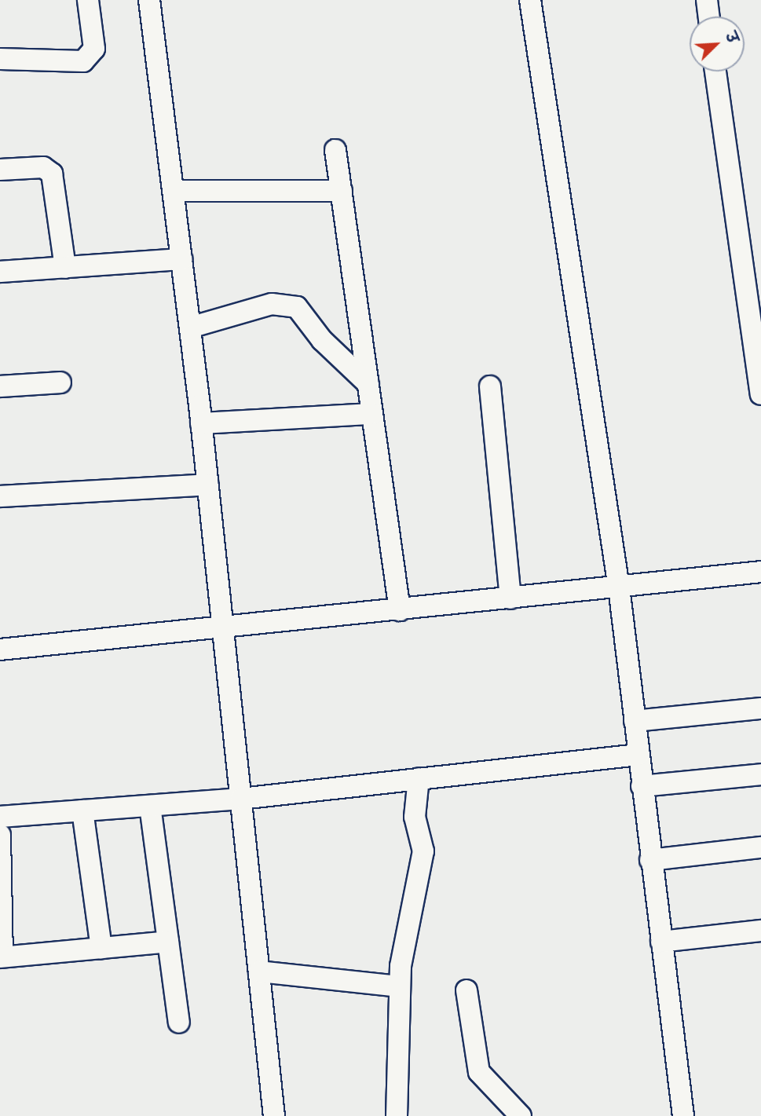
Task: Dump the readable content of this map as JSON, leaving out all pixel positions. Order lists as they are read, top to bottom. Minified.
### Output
{"north":"top right"}
